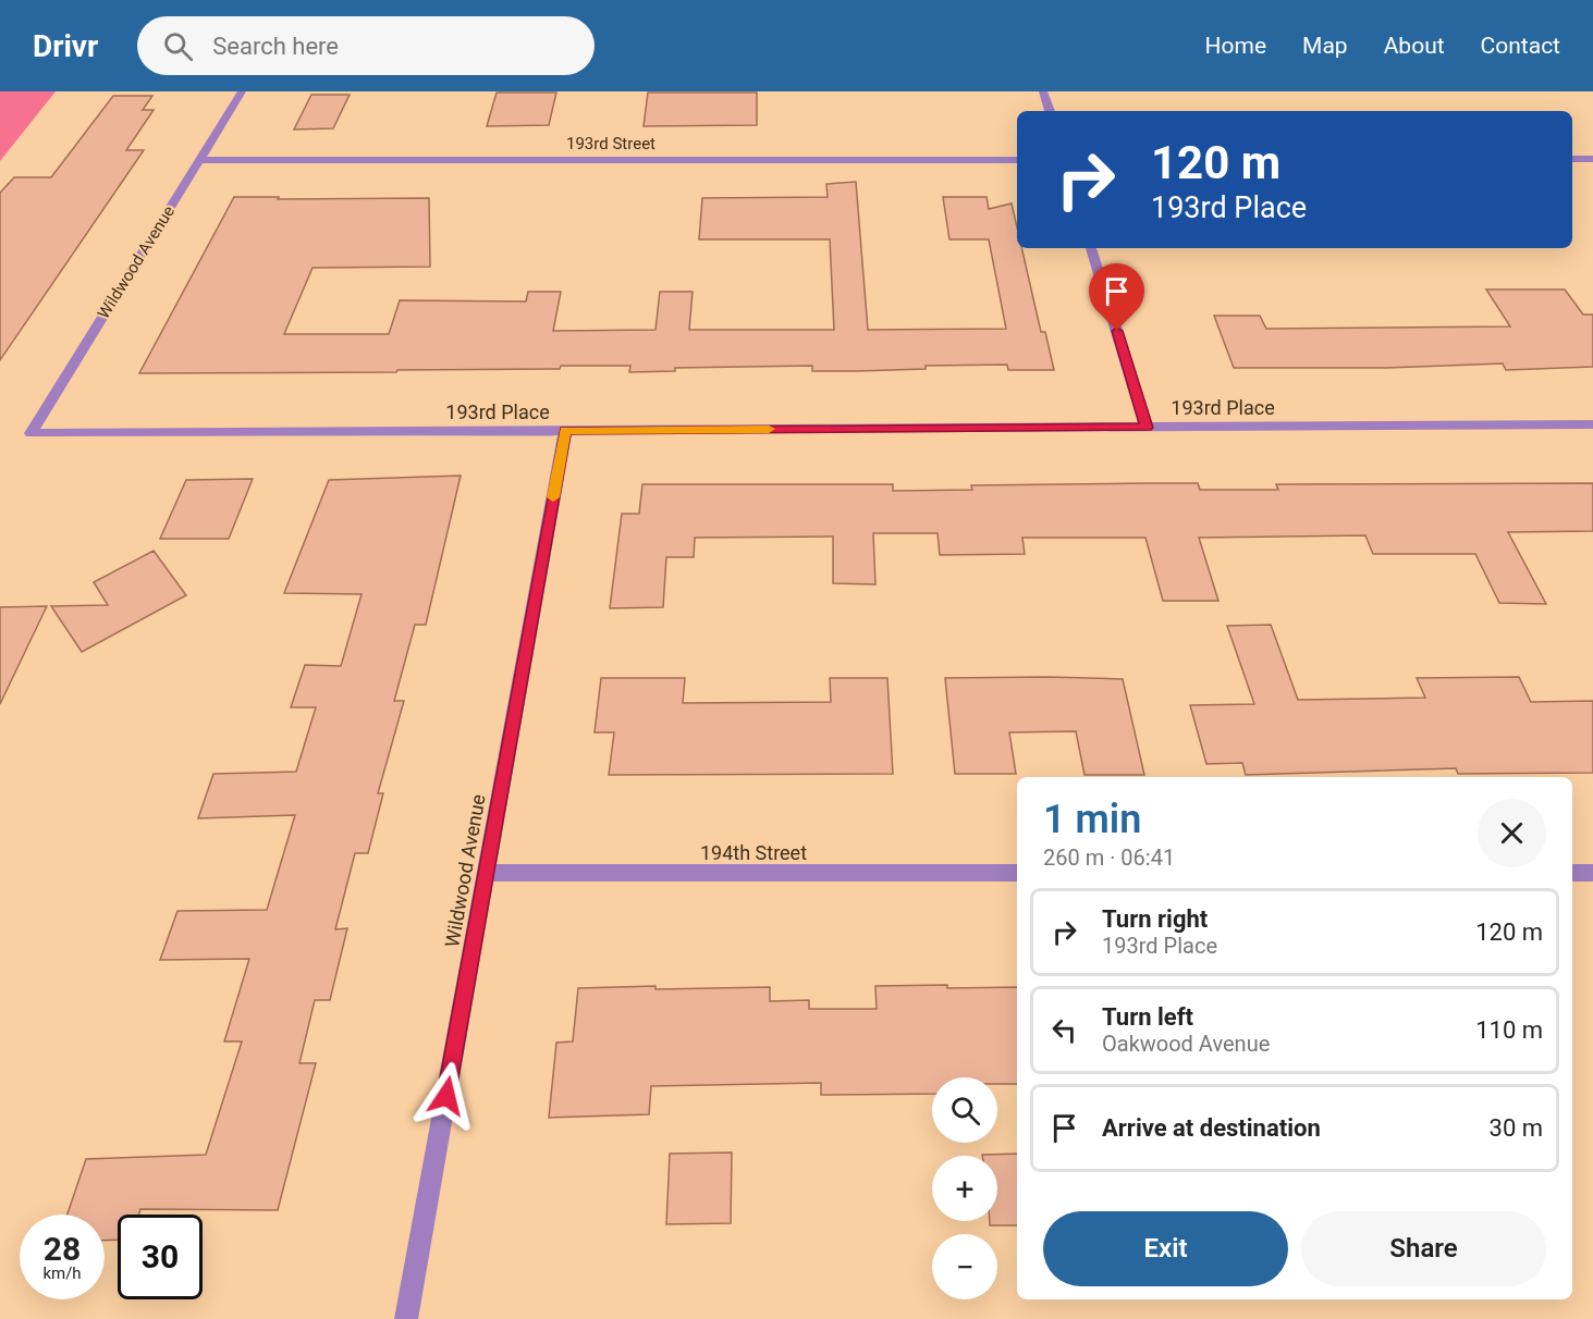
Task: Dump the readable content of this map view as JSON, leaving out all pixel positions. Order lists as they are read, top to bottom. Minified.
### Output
{"streets":{"street":["193rd Street","Wildwood Avenue","193rd Place","194th Street"]},"crossings":[["193rd Street","Wildwood Avenue"],["Wildwood Avenue","193rd Place"],["Wildwood Avenue","194th Street"]],"page":{"header":"Drivr","search":"Search here","nav":["Home","Map","About","Contact"],"turn":["120 m","193rd Place"],"heading":["1 min","260 m · 06:41"],"list":[{"name":"Turn right","note":"193rd Place","value":"120 m"},{"name":"Turn left","note":"Oakwood Avenue","value":"110 m"},{"name":"Arrive at destination","value":"30 m"}],"map_buttons":["+","−"],"buttons":["Exit","Share"],"speed":"28 km/h","limit":"30"}}
